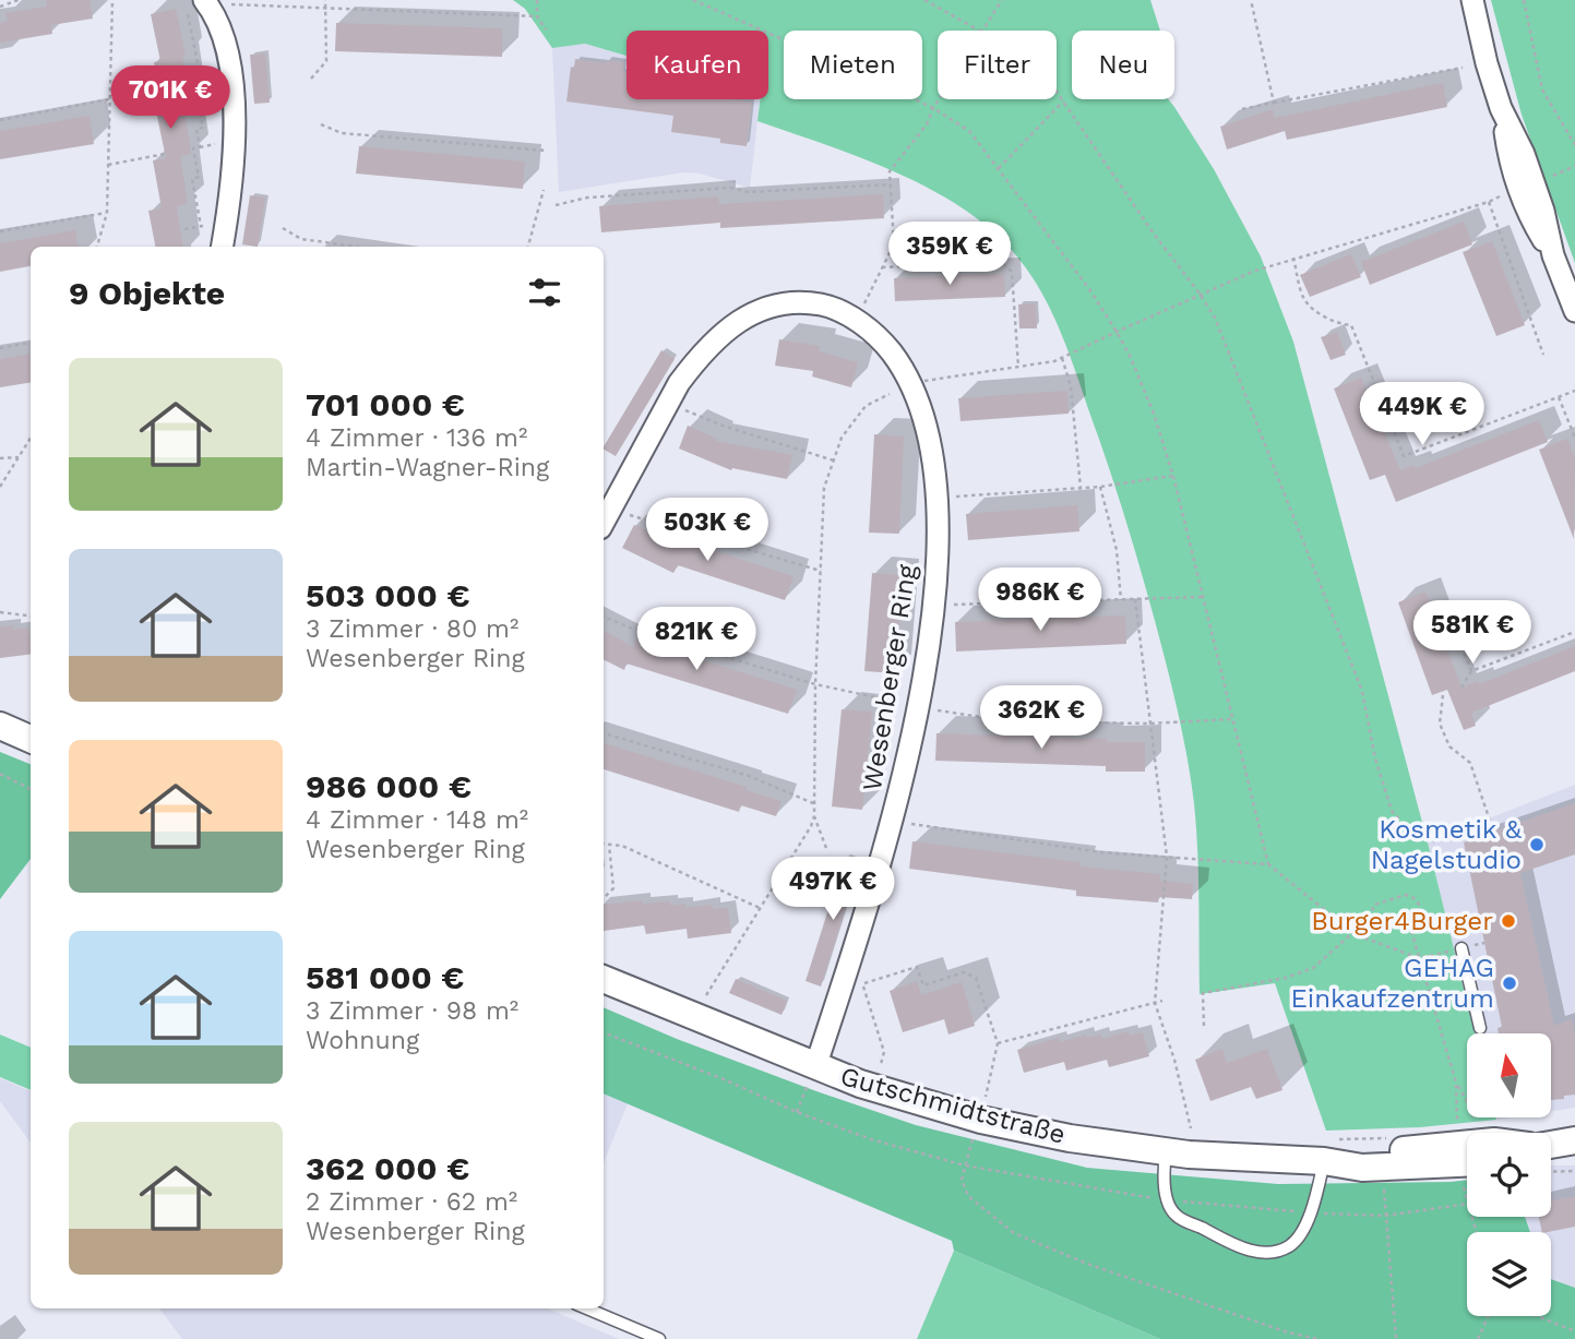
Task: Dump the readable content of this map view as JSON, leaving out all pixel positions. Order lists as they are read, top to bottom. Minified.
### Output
{"streets":{"street":["Wesenberger Ring","Gutschmidtstraße"]},"crossings":[["Wesenberger Ring","Gutschmidtstraße"]],"places":["Kosmetik & Nagelstudio","Burger4Burger","GEHAG Einkaufzentrum"],"north":"top","page":{"chip":["Kaufen","Mieten","Filter","Neu"],"price":["701K €","359K €","449K €","503K €","986K €","581K €","821K €","362K €","497K €"],"heading":"9 Objekte","list":[{"name":"701 000 €","note":"4 Zimmer · 136 m² · Martin-Wagner-Ring"},{"name":"503 000 €","note":"3 Zimmer · 80 m² · Wesenberger Ring"},{"name":"986 000 €","note":"4 Zimmer · 148 m² · Wesenberger Ring"},{"name":"581 000 €","note":"3 Zimmer · 98 m² · Wohnung"},{"name":"362 000 €","note":"2 Zimmer · 62 m² · Wesenberger Ring"}]}}
